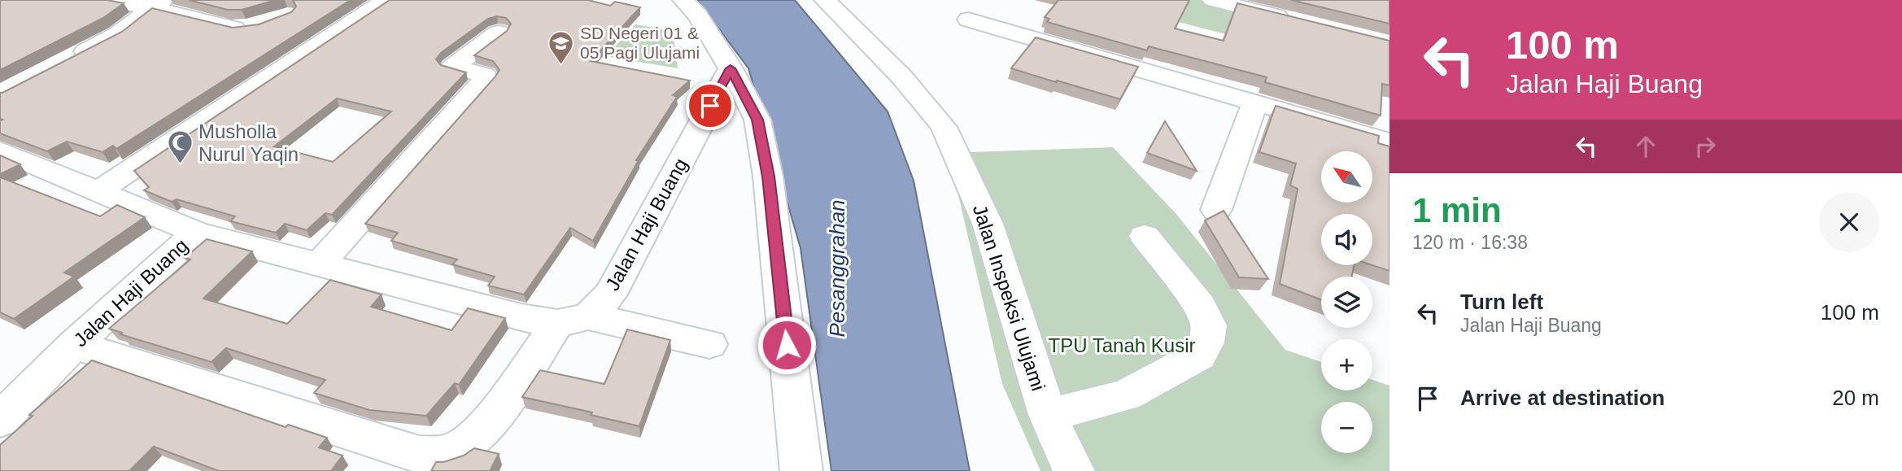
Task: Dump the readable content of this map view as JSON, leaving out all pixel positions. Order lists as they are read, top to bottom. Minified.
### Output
{"streets":{"street":["Jalan Haji Buang","Jalan Inspeksi Ulujami"]},"water":["Pesanggrahan"],"parks":["TPU Tanah Kusir"],"places":{"school or university":["SD Negeri 01 & 05 Pagi Ulujami"],"mosque":["Musholla Nurul Yaqin"]},"north":"top left","page":{"turn":["100 m","Jalan Haji Buang"],"map_buttons":["+","−"],"heading":["1 min","120 m · 16:38"],"list":[{"name":"Turn left","note":"Jalan Haji Buang","value":"100 m"},{"name":"Arrive at destination","value":"20 m"}]}}
